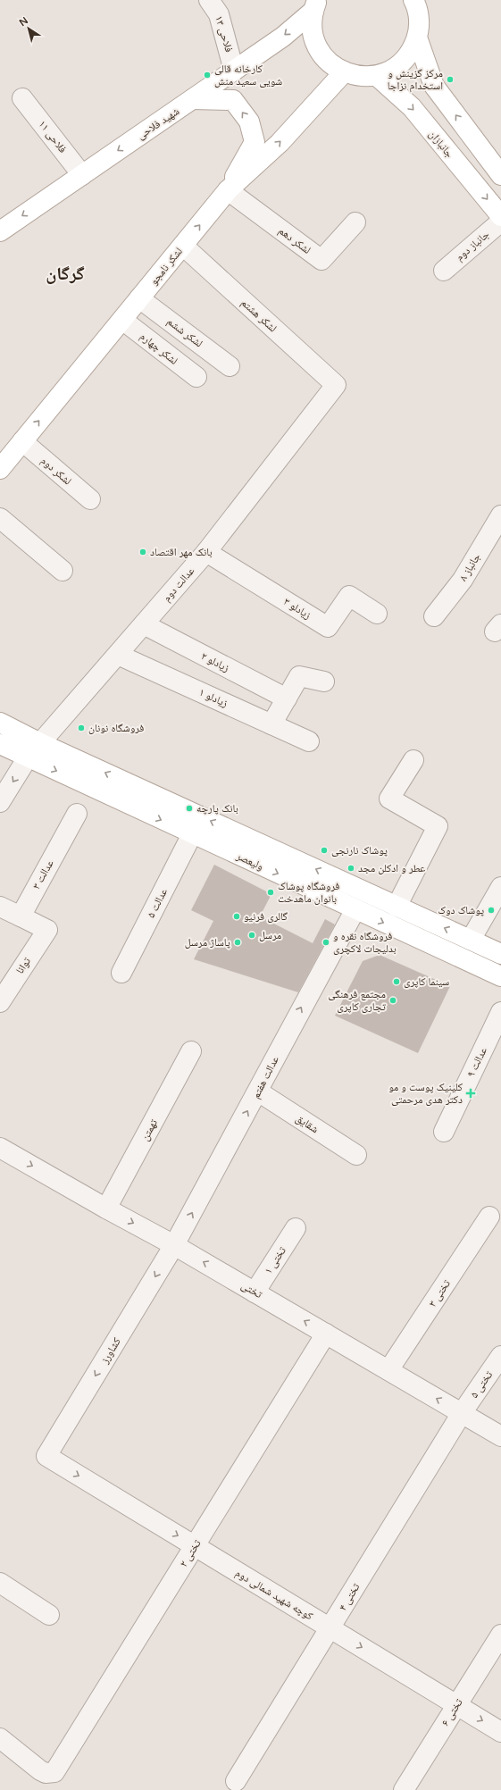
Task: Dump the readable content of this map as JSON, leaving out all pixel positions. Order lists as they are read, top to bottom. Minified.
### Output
{"streets":{"main road":["شهید فلاحی","جانبازان","لشکر نامجو","ولیعصر"],"street":["۱۳ فلاحی","۱۱ فلاحی","لشکر دهم","جانباز دوم","لشکر هشتم","لشکر ششم","لشکر چهارم","لشکر دوم","جانباز ۸","عدالت دوم","زیادلو ۳","زیادلو ۲","زیادلو ۱","عدالت ۳","عدالت ۵","توانا","عدالت ۹","عدالت هفتم","شقایق","تهمتن","۱ تختی","تختی","تختی ۳","کشاورز","۵ تختی","تختی ۲","کوچه شهید شمالی دوم","تختی ۴","تختی ۶"]},"crossings":[["۱۳ فلاحی","شهید فلاحی"],["شهید فلاحی","۱۱ فلاحی"],["لشکر دهم","لشکر نامجو"],["لشکر نامجو","لشکر هشتم"],["لشکر نامجو","لشکر ششم"],["لشکر نامجو","لشکر چهارم"],["لشکر نامجو","لشکر دوم"],["لشکر هشتم","عدالت دوم"],["عدالت دوم","زیادلو ۳"],["عدالت دوم","زیادلو ۲"],["عدالت دوم","زیادلو ۱"],["عدالت دوم","ولیعصر"],["ولیعصر","عدالت ۵"],["ولیعصر","عدالت هفتم"],["عدالت ۳","توانا"],["عدالت هفتم","شقایق"],["عدالت هفتم","تختی"],["عدالت هفتم","کشاورز"],["تهمتن","تختی"],["۱ تختی","تختی"],["تختی","تختی ۳"],["تختی","کشاورز"],["تختی","۵ تختی"],["تختی","تختی ۲"],["تختی","تختی ۴"],["کشاورز","کوچه شهید شمالی دوم"],["۵ تختی","تختی ۴"],["تختی ۲","کوچه شهید شمالی دوم"],["کوچه شهید شمالی دوم","تختی ۴"],["کوچه شهید شمالی دوم","تختی ۶"]],"one_way":["شهید فلاحی","لشکر نامجو","عدالت هفتم","کشاورز","کوچه شهید شمالی دوم"],"districts":["گرگان"],"places":{"other":["کارخانه قالی شویی سعید منش","مرکز گزینش و استخدام نزاجا","بانک مهر اقتصاد","فروشگاه نونان","بانک پارچه","پوشاک نارنجی","عطر و ادکلن مجد","فروشگاه پوشاک بانوان ماهدخت","پوشاک دوک","گالری فرنیو","مرسل","پاساژ مرسل","فروشگاه نقره و بدلیجات لاکچری","سینما کاپری","مجتمع فرهنگی تجاری کاپری"],"health":["کلینیک پوست و مو دکتر هدی مرحمتی"]},"north":"top left"}
